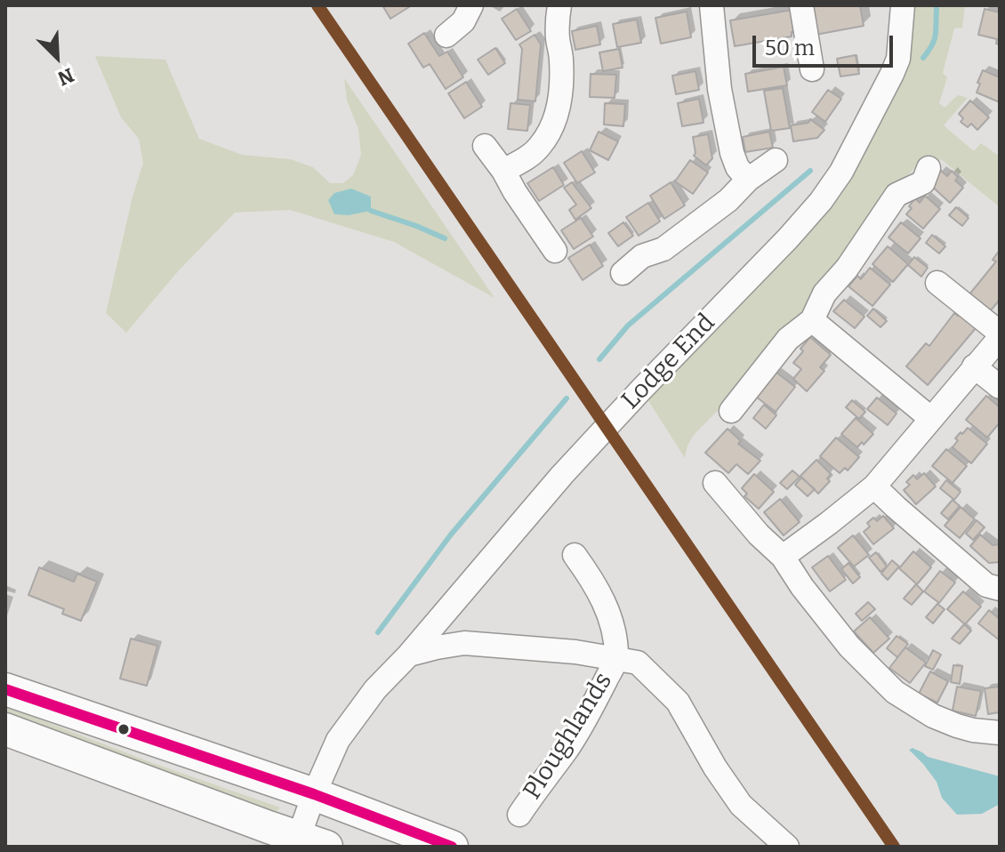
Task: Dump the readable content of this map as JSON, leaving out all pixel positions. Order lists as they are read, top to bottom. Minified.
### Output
{"streets":{"street":["Lodge End","Ploughlands"]},"crossings":[["Lodge End","Ploughlands"]],"scale_bar":"50 m","north":"bottom right"}
